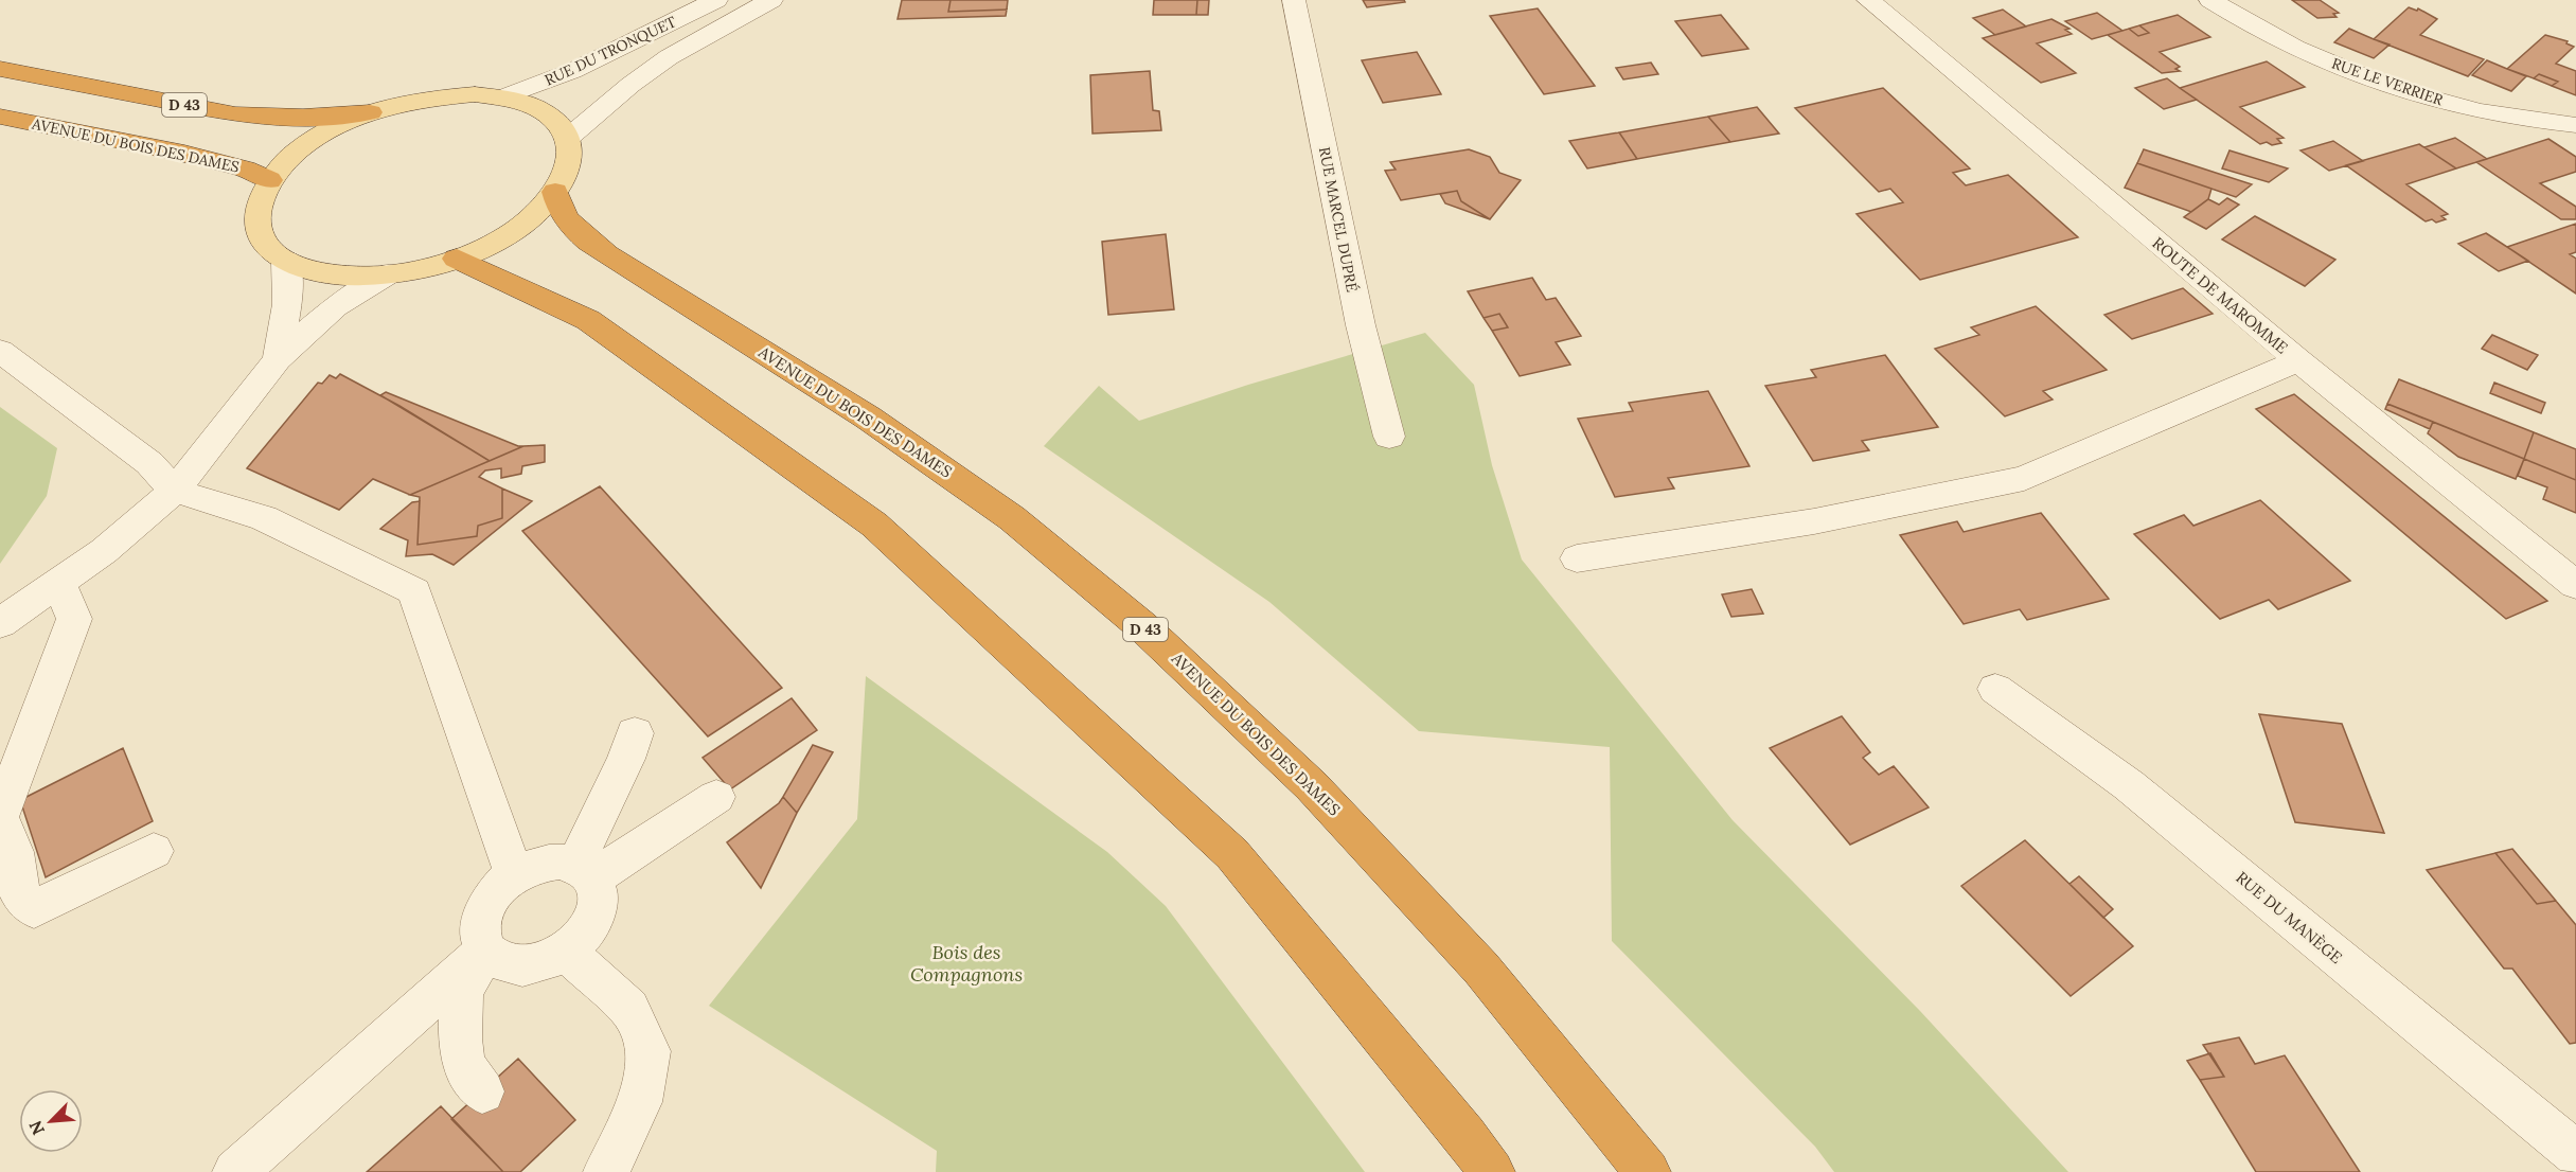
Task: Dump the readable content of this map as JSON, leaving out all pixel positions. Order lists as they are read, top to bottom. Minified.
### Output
{"streets":{"highway":["D 43","AVENUE DU BOIS DES DAMES"],"street":["RUE DU TRONQUET","RUE LE VERRIER","RUE MARCEL DUPRÉ","ROUTE DE MAROMME","RUE DU MANÈGE"]},"parks":["Bois des Compagnons"],"north":"bottom left"}
